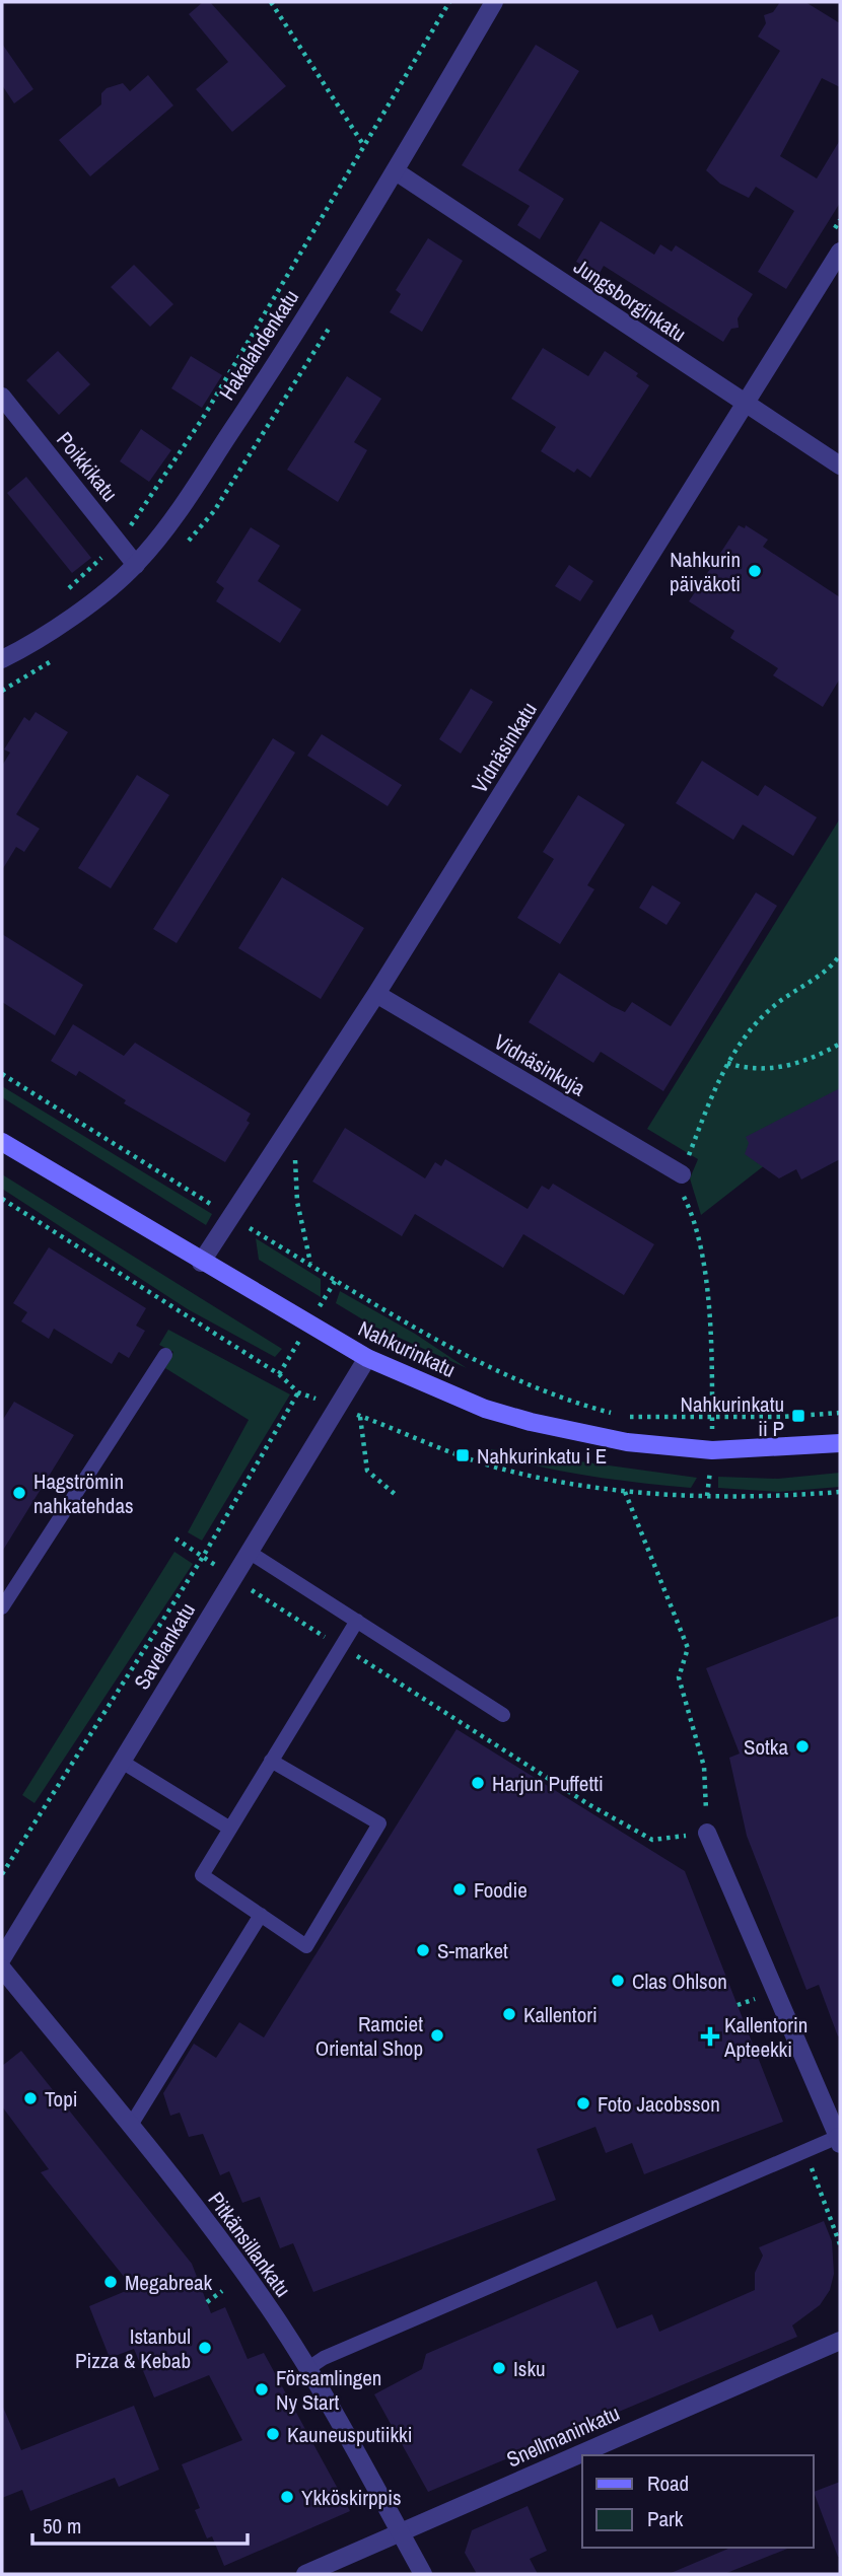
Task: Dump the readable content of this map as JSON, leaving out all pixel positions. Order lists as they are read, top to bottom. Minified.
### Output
{"streets":{"main road":["Nahkurinkatu"],"street":["Jungsborginkatu","Hakalahdenkatu","Poikkikatu","Vidnäsinkatu","Vidnäsinkuja","Savelankatu","Pitkänsillankatu","Snellmaninkatu"]},"crossings":[["Jungsborginkatu","Hakalahdenkatu"],["Jungsborginkatu","Vidnäsinkatu"],["Hakalahdenkatu","Poikkikatu"],["Vidnäsinkatu","Vidnäsinkuja"],["Vidnäsinkatu","Nahkurinkatu"],["Nahkurinkatu","Savelankatu"],["Pitkänsillankatu","Snellmaninkatu"]],"places":{"other":["Nahkurin päiväkoti","Hagströmin nahkatehdas","Sotka","Harjun Puffetti","Foodie","S-market","Clas Ohlson","Kallentori","Ramciet Oriental Shop","Topi","Foto Jacobsson","Megabreak","Istanbul Pizza & Kebab","Isku","Församlingen Ny Start","Kauneusputiikki","Ykköskirppis"],"transit":["Nahkurinkatu ii P","Nahkurinkatu i E"],"health":["Kallentorin Apteekki"]},"legend":["Road","Park"],"scale_bar":"50 m"}
